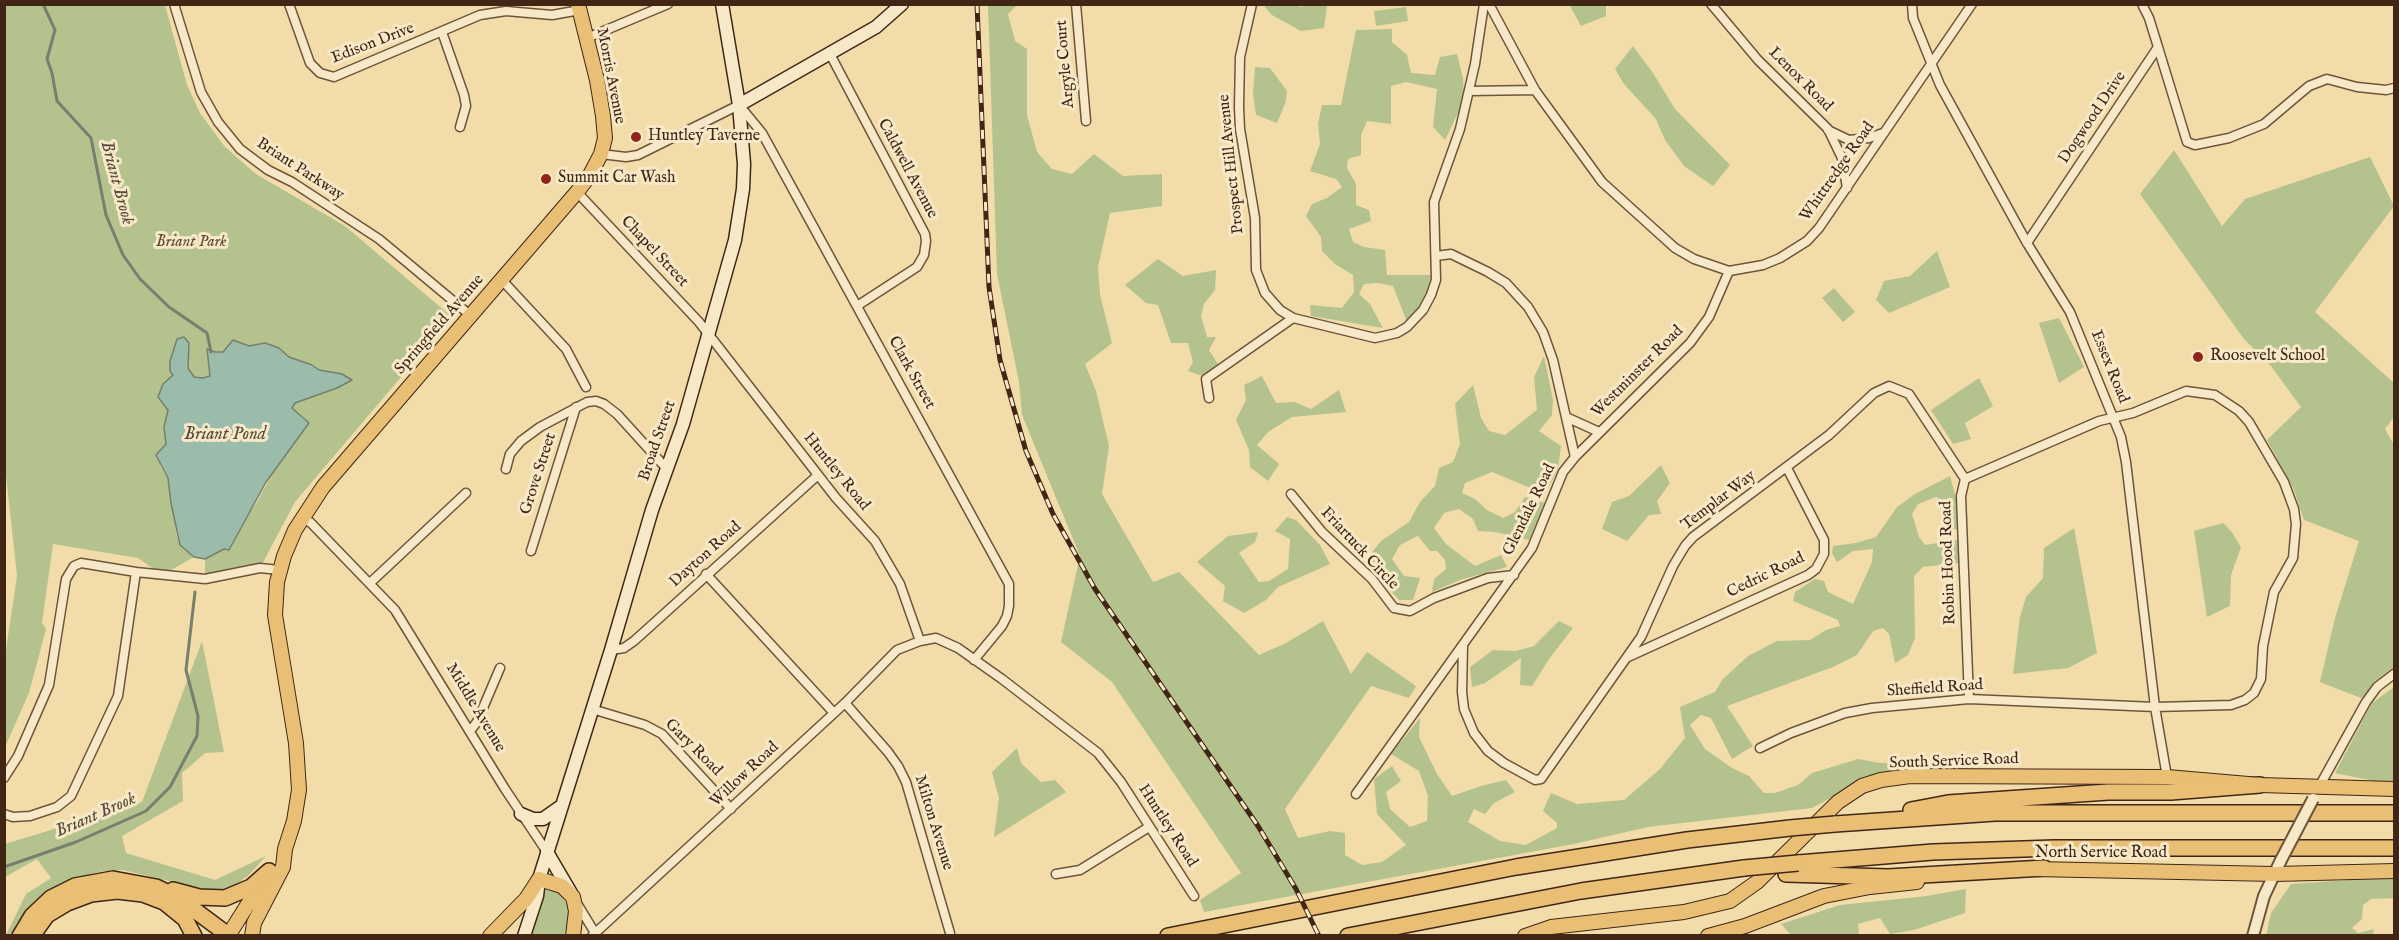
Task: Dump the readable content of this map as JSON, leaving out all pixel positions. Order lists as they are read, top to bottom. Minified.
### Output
{"streets":{"main road":["Morris Avenue","Springfield Avenue","Broad Street","Middle Avenue","South Service Road","North Service Road"],"street":["Edison Drive","Argyle Court","Lenox Road","Dogwood Drive","Prospect Hill Avenue","Caldwell Avenue","Briant Parkway","Whittredge Road","Chapel Street","Essex Road","Westminster Road","Clark Street","Huntley Road","Grove Street","Templar Way","Glendale Road","Friartuck Circle","Dayton Road","Robin Hood Road","Cedric Road","Sheffield Road","Gary Road","Willow Road","Milton Avenue"]},"crossings":[["Edison Drive","Morris Avenue"],["Morris Avenue","Springfield Avenue"],["Lenox Road","Whittredge Road"],["Dogwood Drive","Essex Road"],["Prospect Hill Avenue","Whittredge Road"],["Prospect Hill Avenue","Glendale Road"],["Caldwell Avenue","Clark Street"],["Briant Parkway","Springfield Avenue"],["Whittredge Road","Essex Road"],["Whittredge Road","Westminster Road"],["Chapel Street","Springfield Avenue"],["Chapel Street","Broad Street"],["Chapel Street","Huntley Road"],["Springfield Avenue","Middle Avenue"],["Essex Road","Robin Hood Road"],["Essex Road","Sheffield Road"],["Essex Road","South Service Road"],["Westminster Road","Glendale Road"],["Clark Street","Broad Street"],["Clark Street","Huntley Road"],["Broad Street","Huntley Road"],["Broad Street","Dayton Road"],["Broad Street","Middle Avenue"],["Broad Street","Gary Road"],["Huntley Road","Dayton Road"],["Huntley Road","Willow Road"],["Templar Way","Glendale Road"],["Templar Way","Robin Hood Road"],["Templar Way","Cedric Road"],["Glendale Road","Friartuck Circle"],["Robin Hood Road","Sheffield Road"],["Middle Avenue","Willow Road"],["Gary Road","Willow Road"],["Willow Road","Milton Avenue"]],"water":["Briant Brook","Briant Pond"],"parks":["Briant Park"],"places":["Huntley Taverne","Summit Car Wash","Roosevelt School"]}
